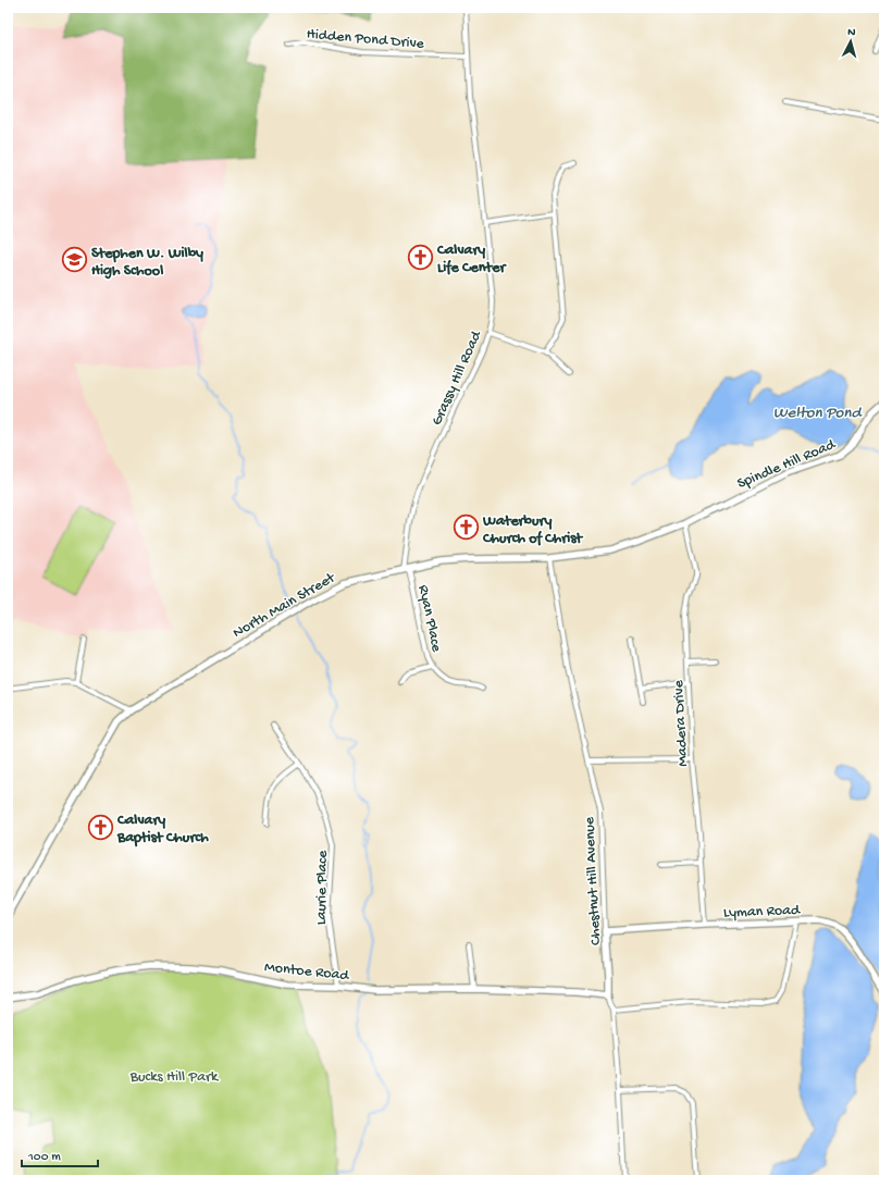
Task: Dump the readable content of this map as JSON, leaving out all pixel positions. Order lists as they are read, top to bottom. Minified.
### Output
{"streets":{"main road":["Spindle Hill Road","North Main Street","Chestnut Hill Avenue","Lyman Road","Montoe Road"],"street":["Hidden Pond Drive","Grassy Hill Road","Ryan Place","Madera Drive","Laurie Place"]},"crossings":[["Hidden Pond Drive","Grassy Hill Road"],["Grassy Hill Road","North Main Street"],["Grassy Hill Road","Ryan Place"],["Spindle Hill Road","North Main Street"],["North Main Street","Ryan Place"],["North Main Street","Madera Drive"],["North Main Street","Chestnut Hill Avenue"],["Madera Drive","Lyman Road"],["Chestnut Hill Avenue","Lyman Road"],["Chestnut Hill Avenue","Montoe Road"],["Laurie Place","Montoe Road"]],"water":["Welton Pond"],"parks":["Bucks Hill Park"],"places":{"church":["Calvary Life Center","Waterbury Church of Christ","Calvary Baptist Church"],"school or university":["Stephen W. Wilby High School"]},"scale_bar":"100 m","north":"top"}
